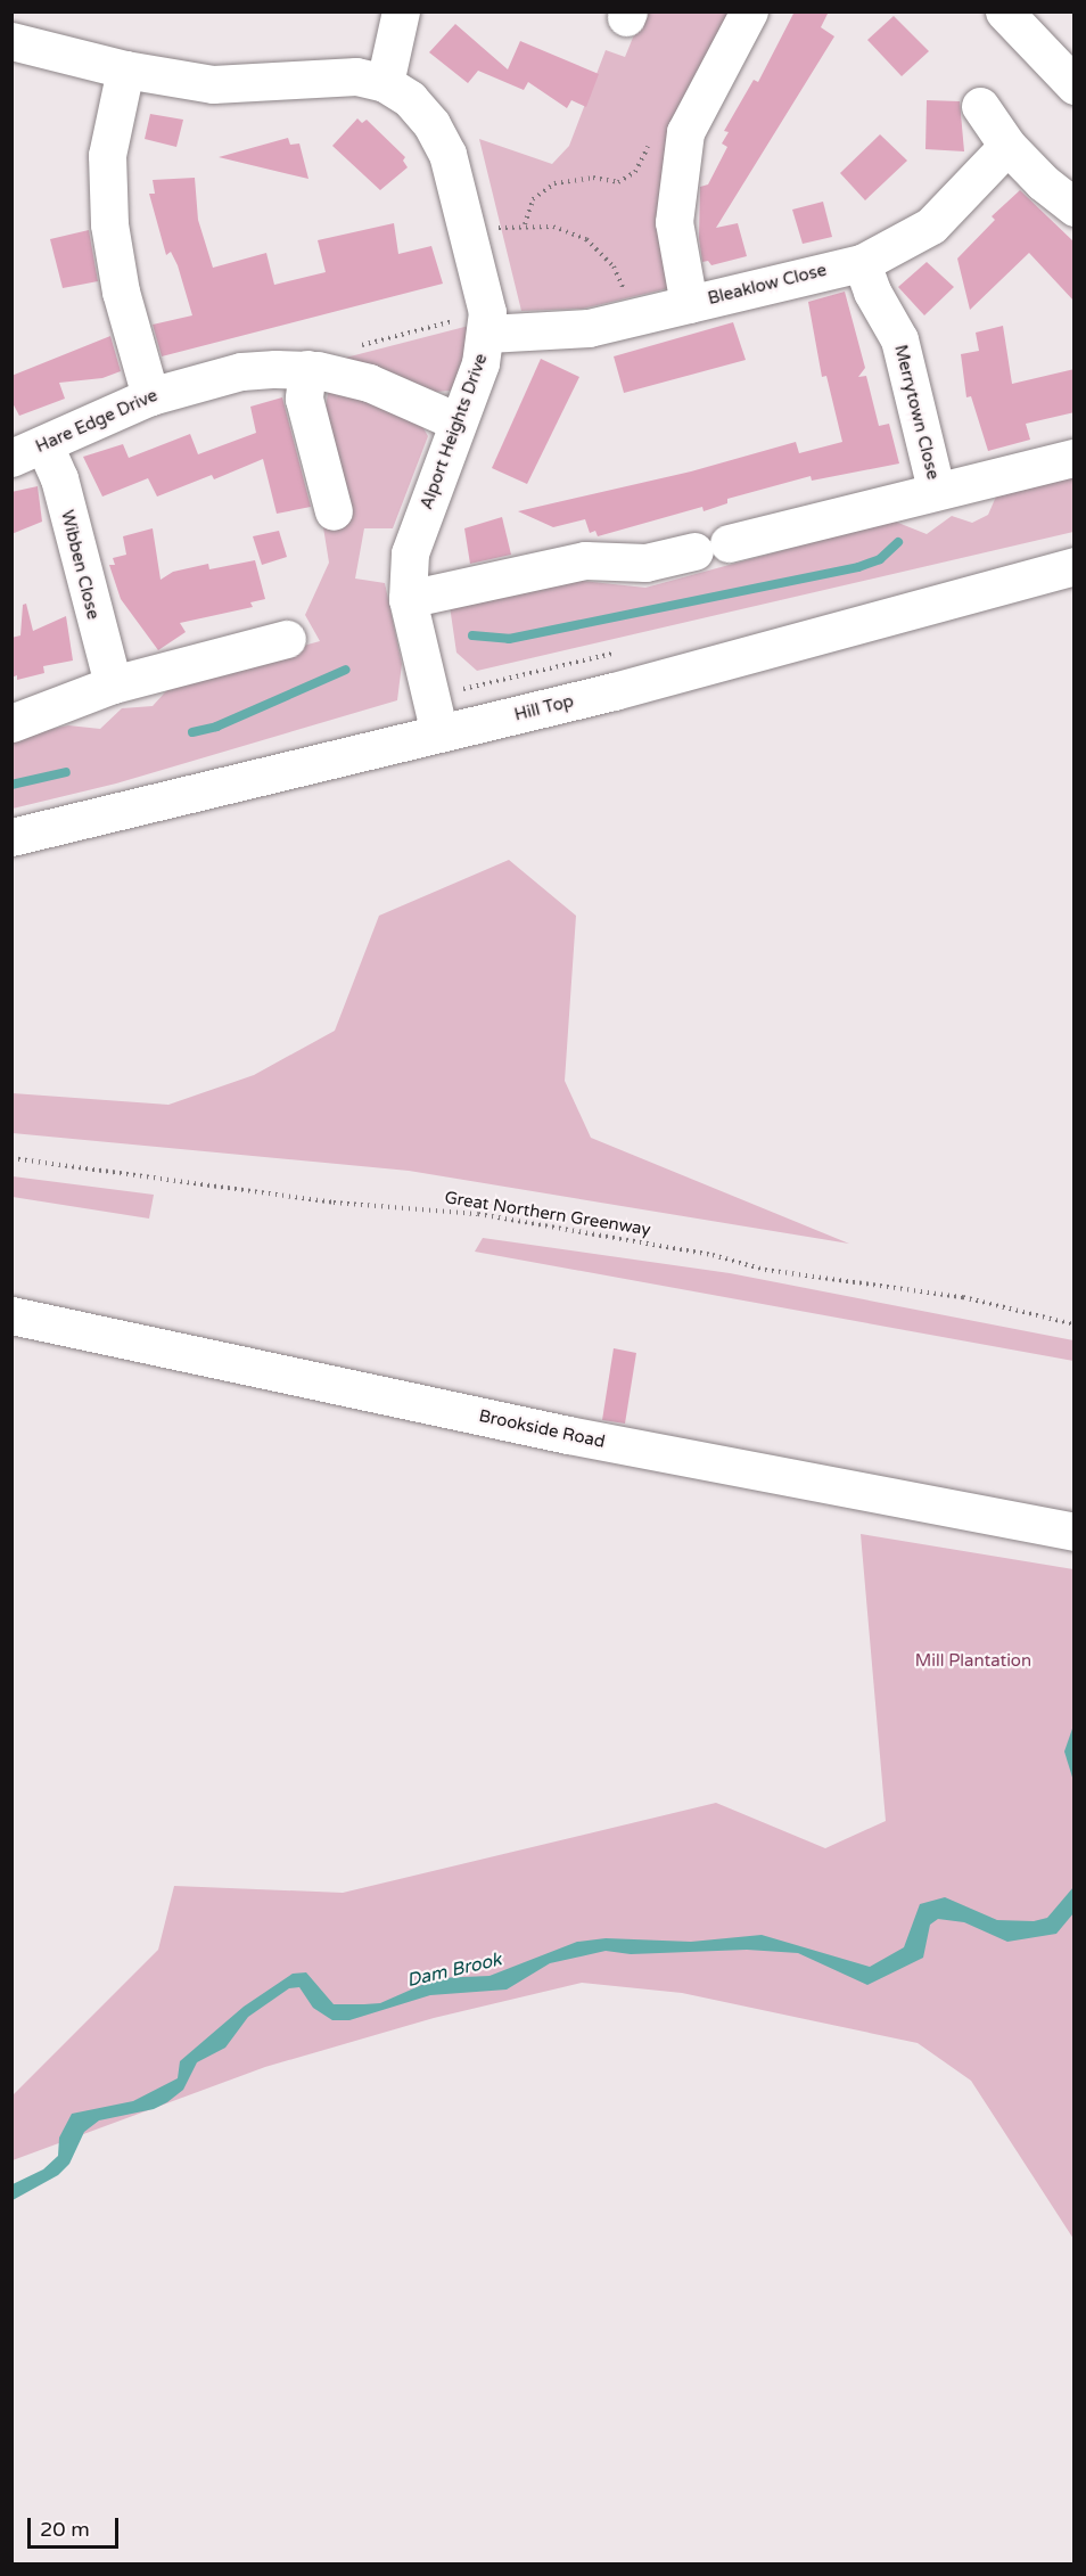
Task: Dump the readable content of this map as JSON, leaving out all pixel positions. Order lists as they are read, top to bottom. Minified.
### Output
{"streets":{"street":["Bleaklow Close","Merrytown Close","Hare Edge Drive","Alport Heights Drive","Wibben Close","Hill Top","Brookside Road"],"path":["Great Northern Greenway"]},"crossings":[["Bleaklow Close","Merrytown Close"],["Bleaklow Close","Alport Heights Drive"],["Merrytown Close","Alport Heights Drive"],["Hare Edge Drive","Alport Heights Drive"],["Hare Edge Drive","Wibben Close"],["Alport Heights Drive","Hill Top"]],"water":["Dam Brook"],"parks":["Mill Plantation"],"scale_bar":"20 m"}
